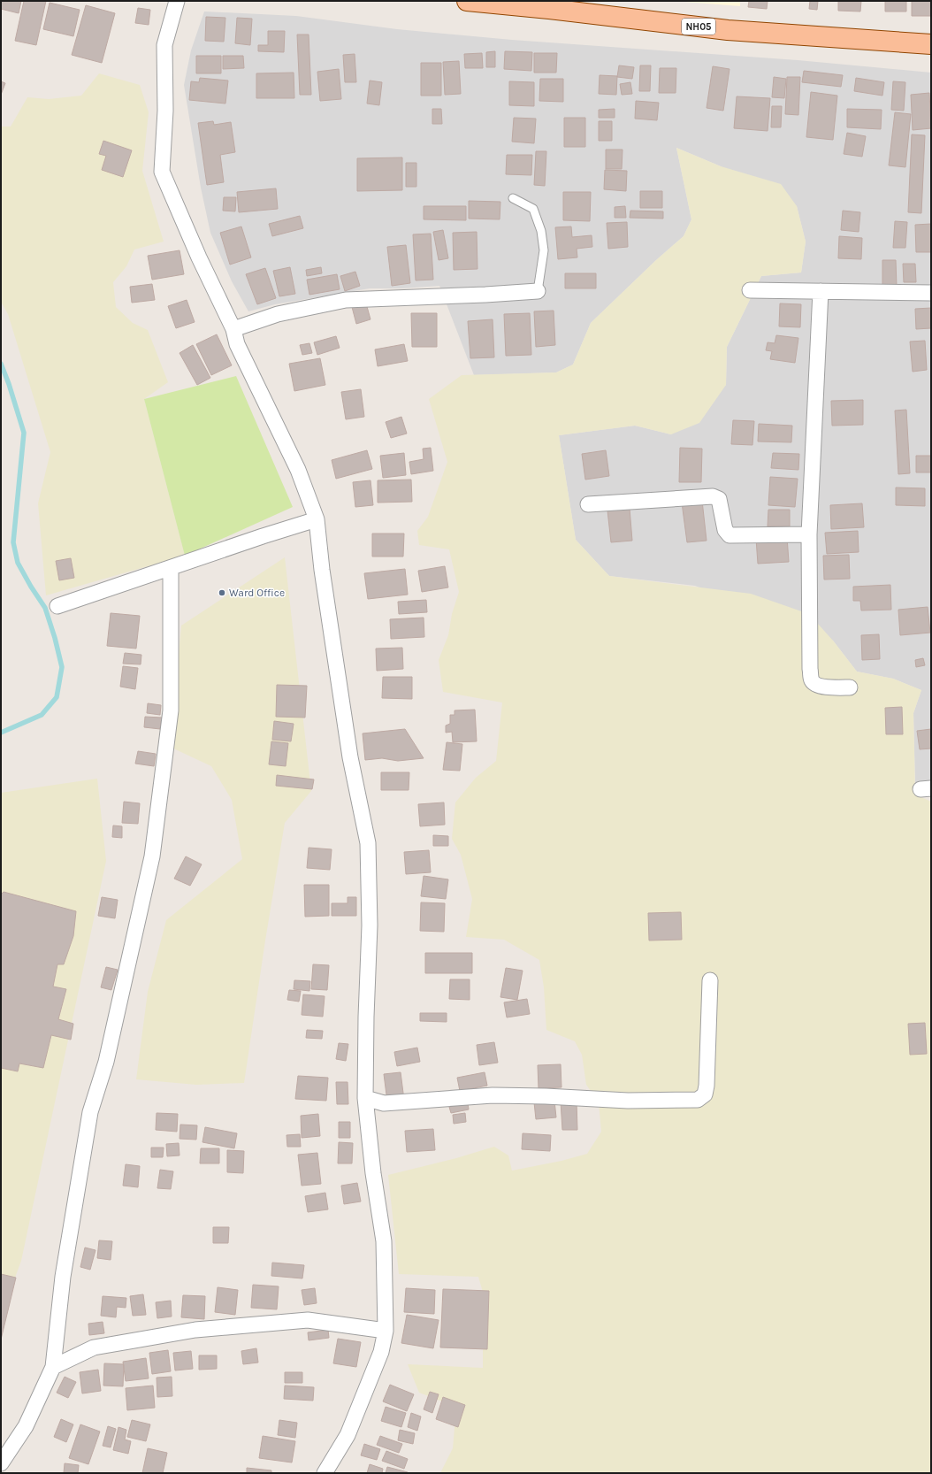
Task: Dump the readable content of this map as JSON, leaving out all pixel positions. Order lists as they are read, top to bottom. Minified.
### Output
{"streets":{"main road":["NH05"]},"places":["Ward Office"]}
